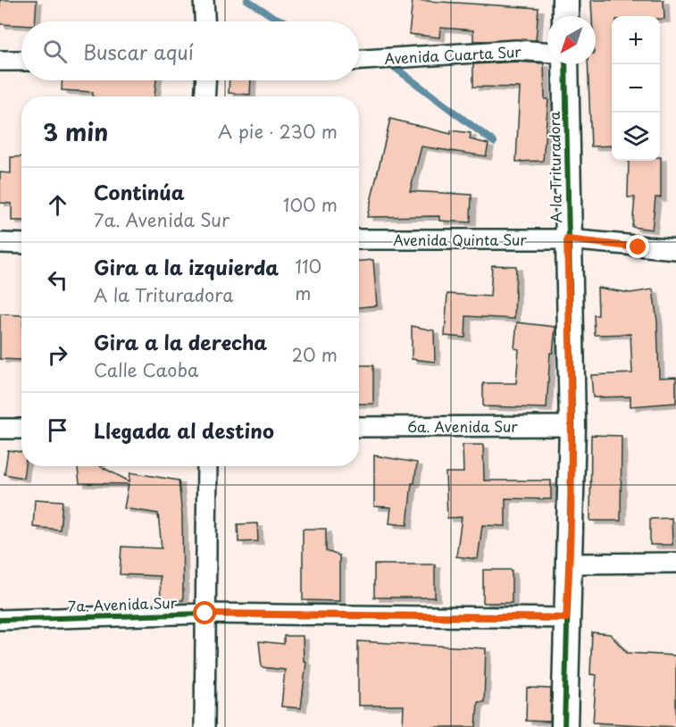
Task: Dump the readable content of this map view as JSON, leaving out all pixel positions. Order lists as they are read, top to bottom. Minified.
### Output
{"streets":{"street":["Avenida Cuarta Sur","A la Trituradora","Avenida Quinta Sur","6a. Avenida Sur","7a. Avenida Sur"]},"crossings":[["A la Trituradora","Avenida Quinta Sur"],["A la Trituradora","6a. Avenida Sur"],["A la Trituradora","7a. Avenida Sur"]],"north":"bottom left","page":{"map_buttons":["+","−"],"search":"Buscar aquí","heading":["3 min","A pie · 230 m"],"list":[["Continúa","7a. Avenida Sur","100 m"],["Gira a la izquierda","A la Trituradora","110 m"],["Gira a la derecha","Calle Caoba","20 m"],"Llegada al destino"]}}
